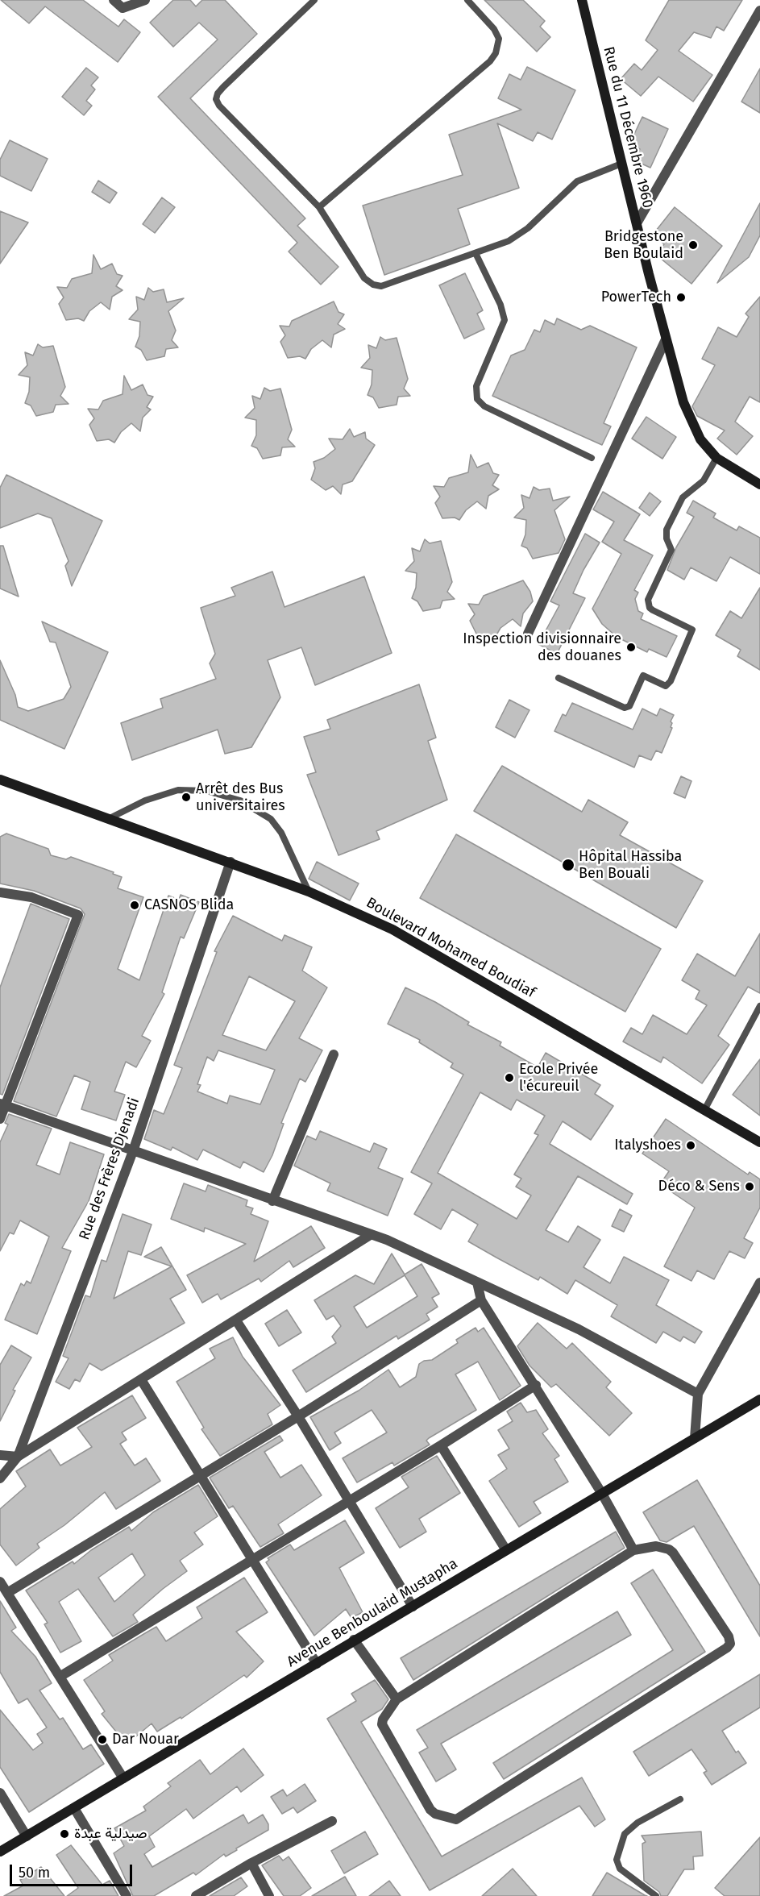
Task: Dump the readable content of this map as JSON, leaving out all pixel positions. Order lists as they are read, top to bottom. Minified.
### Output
{"streets":{"main road":["Rue du 11 Décembre 1960","Boulevard Mohamed Boudiaf","Avenue Benboulaid Mustapha"],"street":["Rue des Frères Djenadi"]},"crossings":[["Boulevard Mohamed Boudiaf","Rue des Frères Djenadi"]],"places":["Bridgestone Ben Boulaid","PowerTech","Inspection divisionnaire des douanes","Arrêt des Bus universitaires","Hôpital Hassiba Ben Bouali","CASNOS Blida","Ecole Privée l'écureuil","Italyshoes","Déco & Sens","Dar Nouar","صيدلية عبدة"],"scale_bar":"50 m"}
